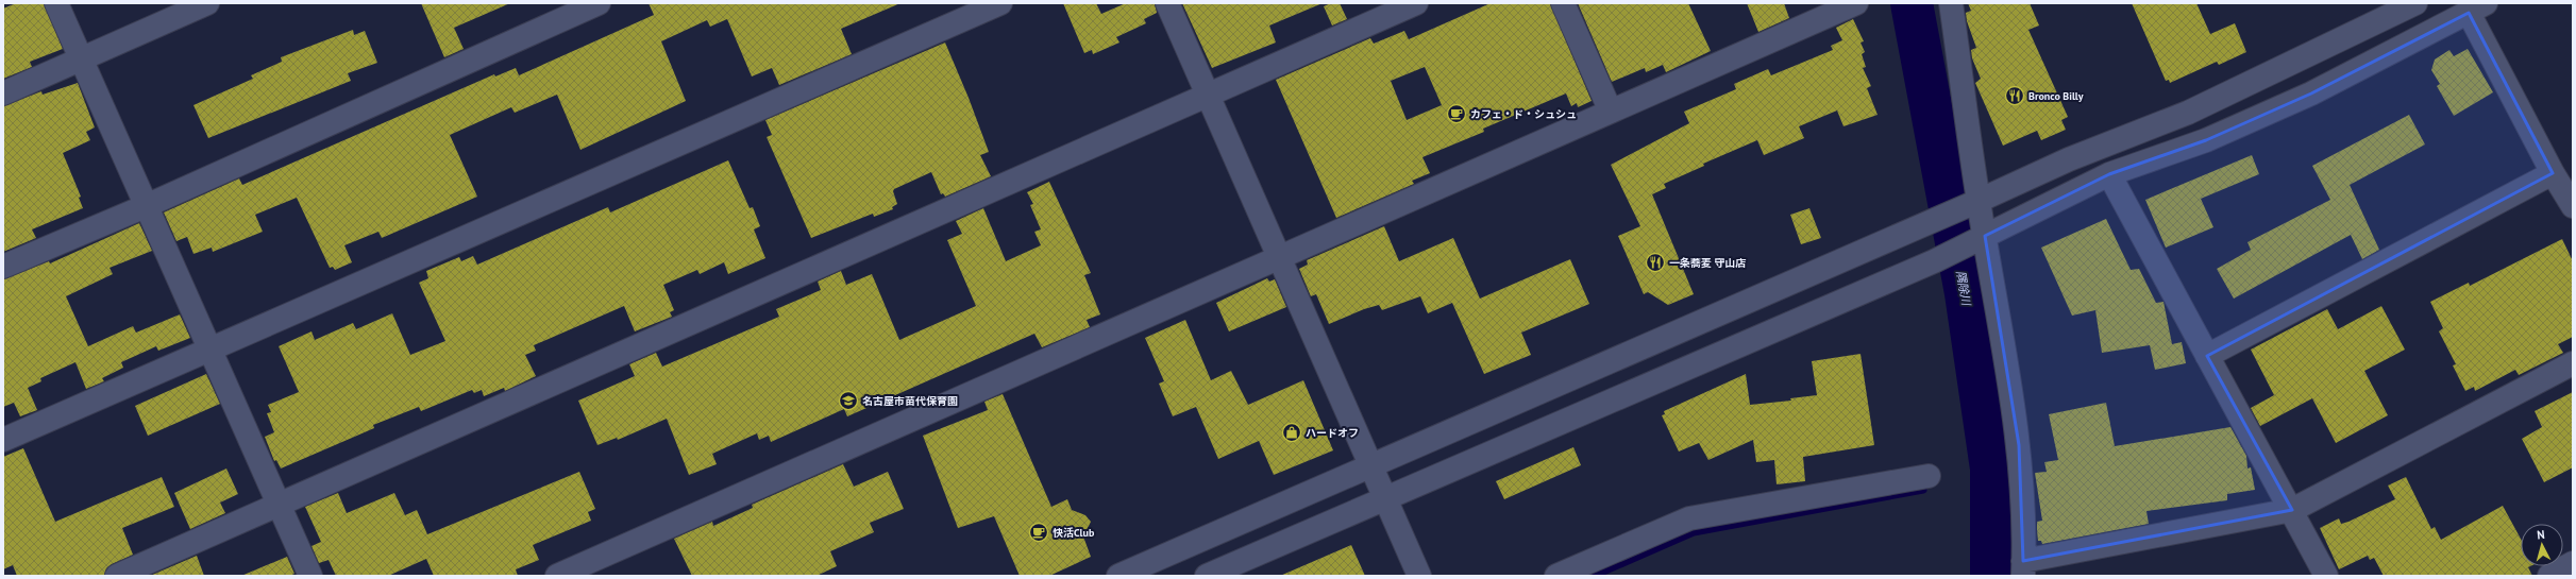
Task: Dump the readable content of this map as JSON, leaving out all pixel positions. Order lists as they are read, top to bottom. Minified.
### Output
{"water":["隅除川"],"places":{"restaurant":["Bronco Billy","一条蕎麦 守山店"],"cafe":["カフェ・ド・シュシュ","快活Club"],"school or university":["名古屋市苗代保育園"],"shop":["ハードオフ"]},"north":"top"}
